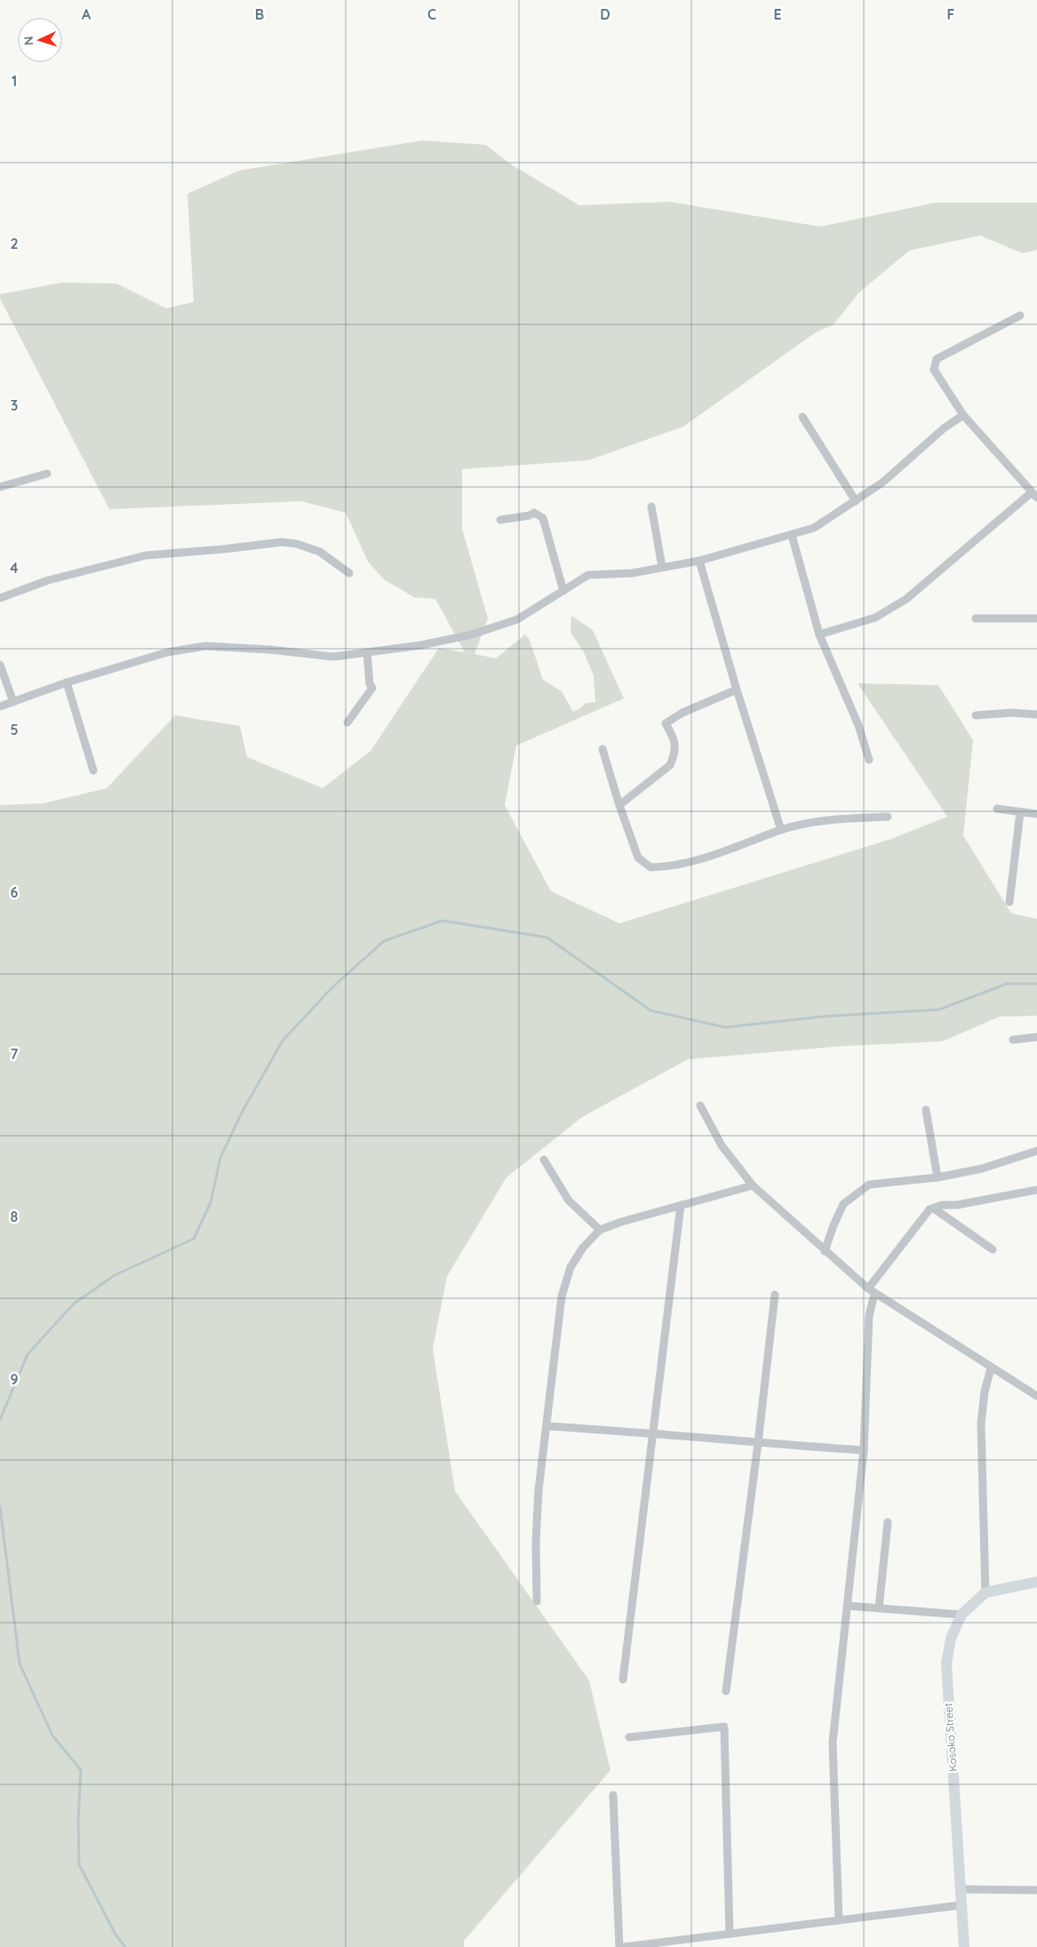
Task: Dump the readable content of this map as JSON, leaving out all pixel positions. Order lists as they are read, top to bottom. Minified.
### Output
{"streets":{"street":["Kosoko Street"]},"north":"left","grid":{"columns":["A","B","C","D","E","F"],"rows":["1","2","3","4","5","6","7","8","9"]}}
